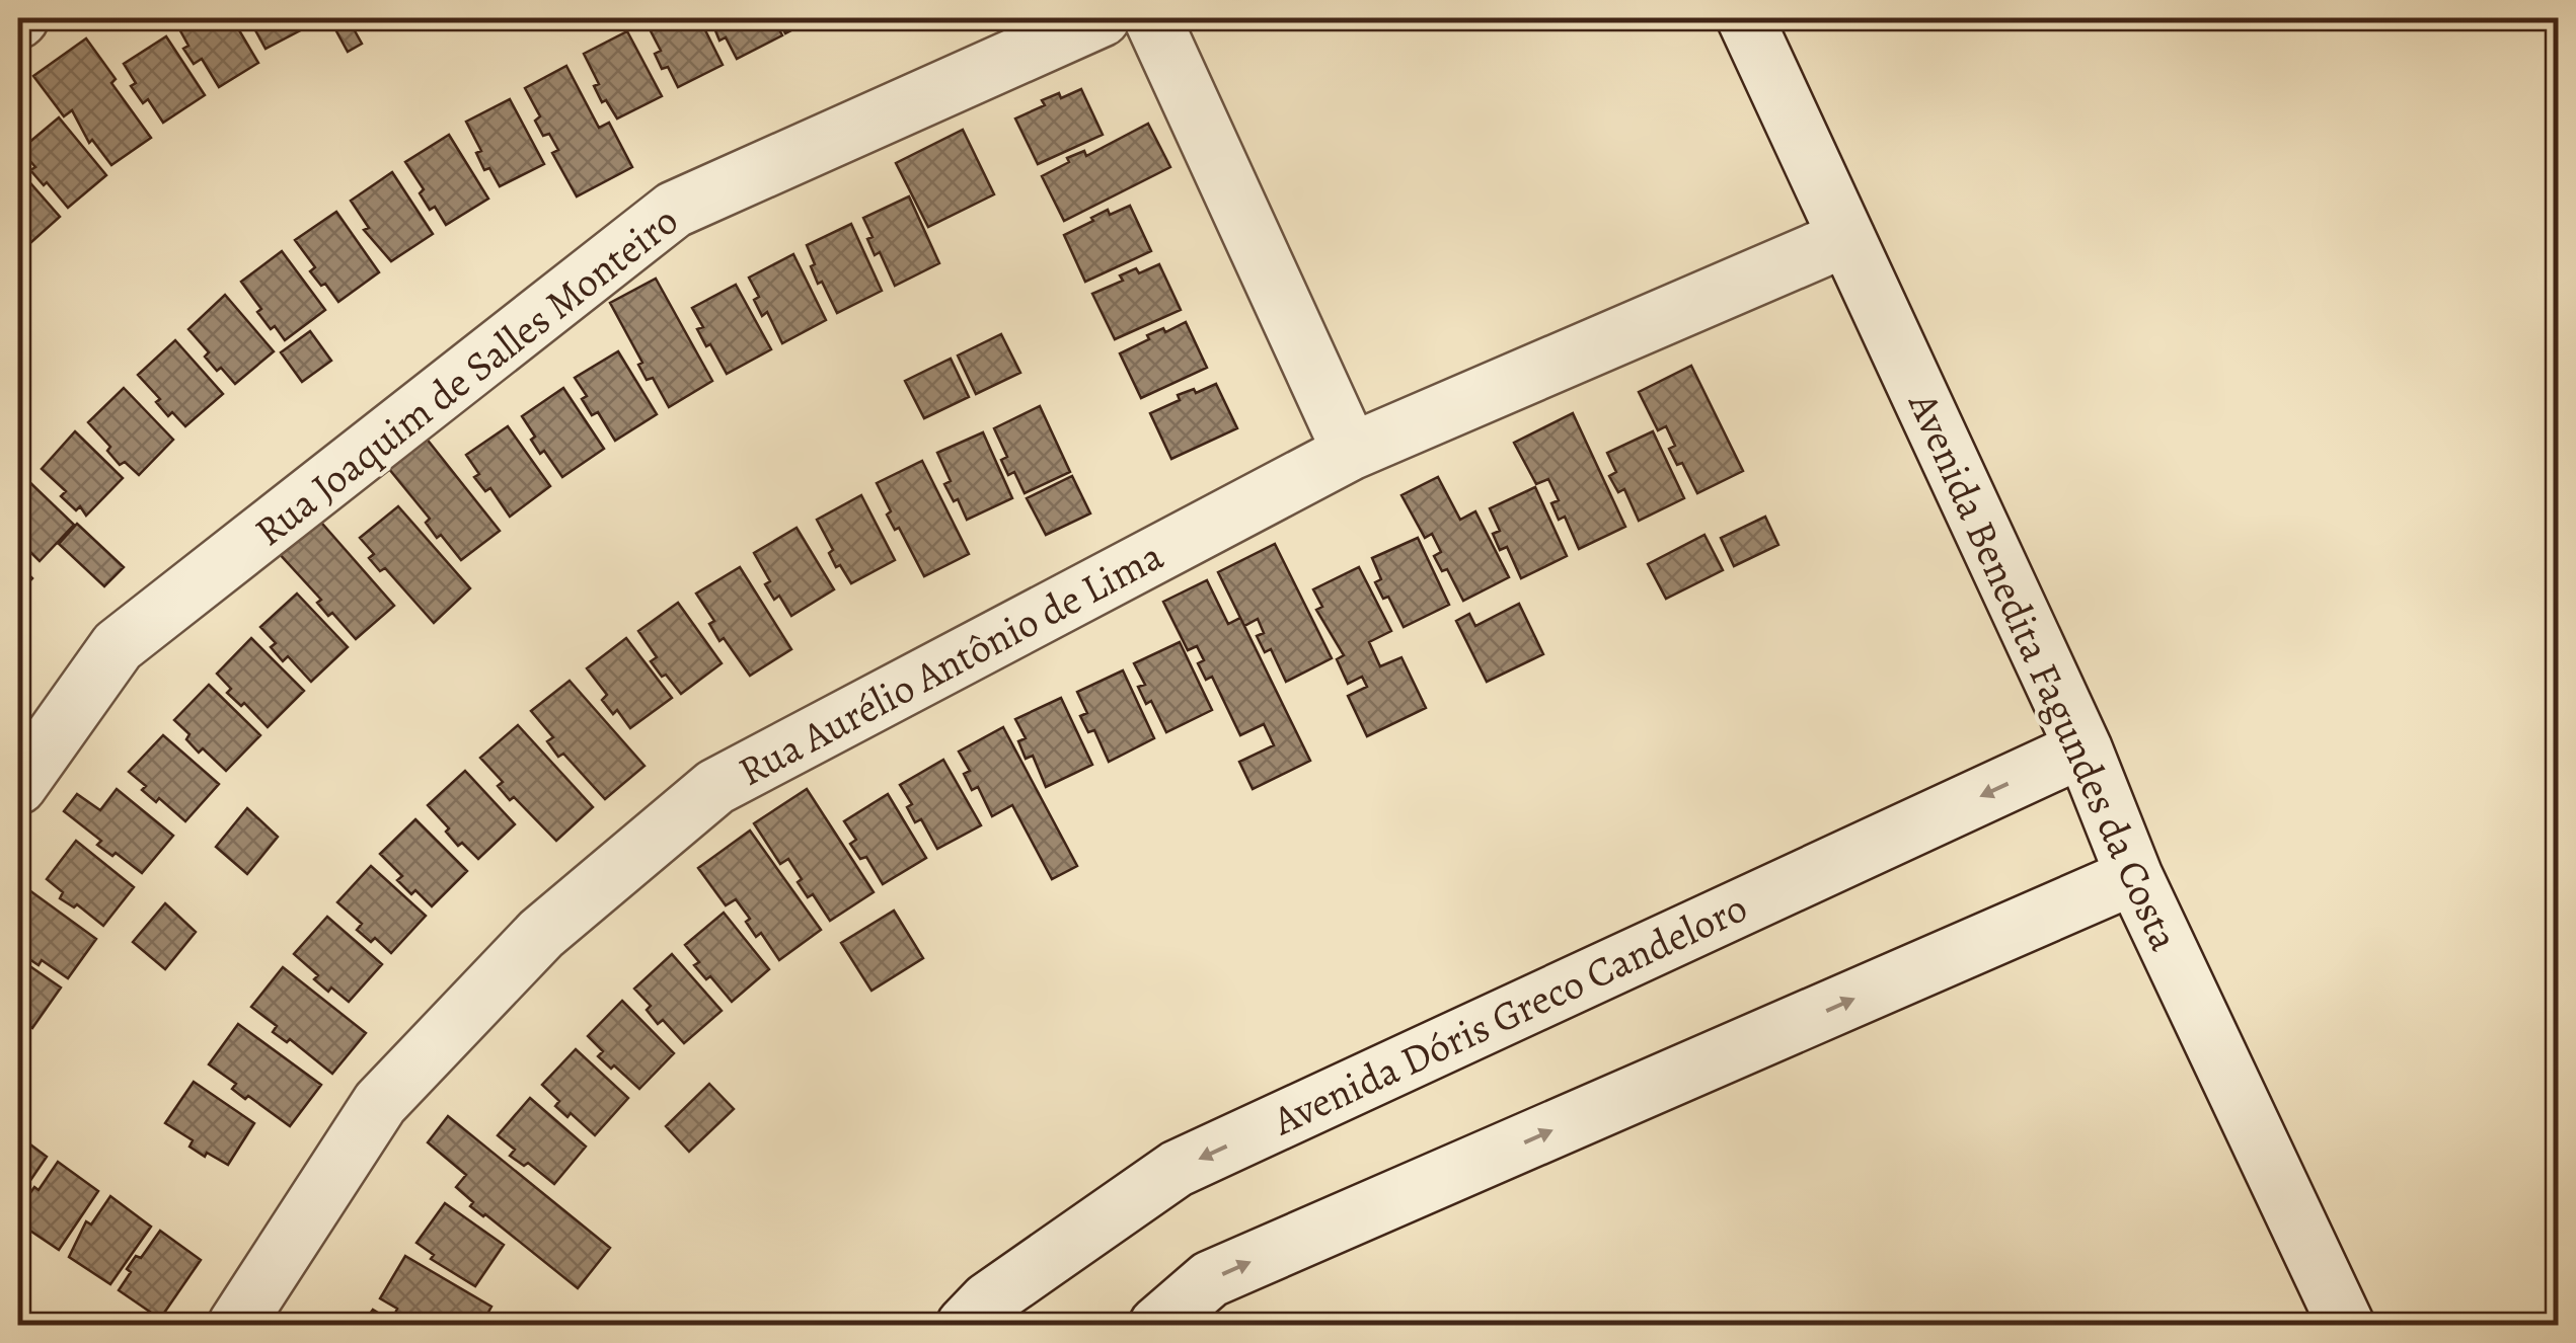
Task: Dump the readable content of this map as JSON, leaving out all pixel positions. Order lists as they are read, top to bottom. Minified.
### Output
{"streets":{"street":["Rua Joaquim de Salles Monteiro","Rua Aurélio Antônio de Lima","Avenida Benedita Fagundes da Costa","Avenida Dóris Greco Candeloro"]},"crossings":[["Rua Aurélio Antônio de Lima","Avenida Benedita Fagundes da Costa"],["Avenida Benedita Fagundes da Costa","Avenida Dóris Greco Candeloro"]]}
